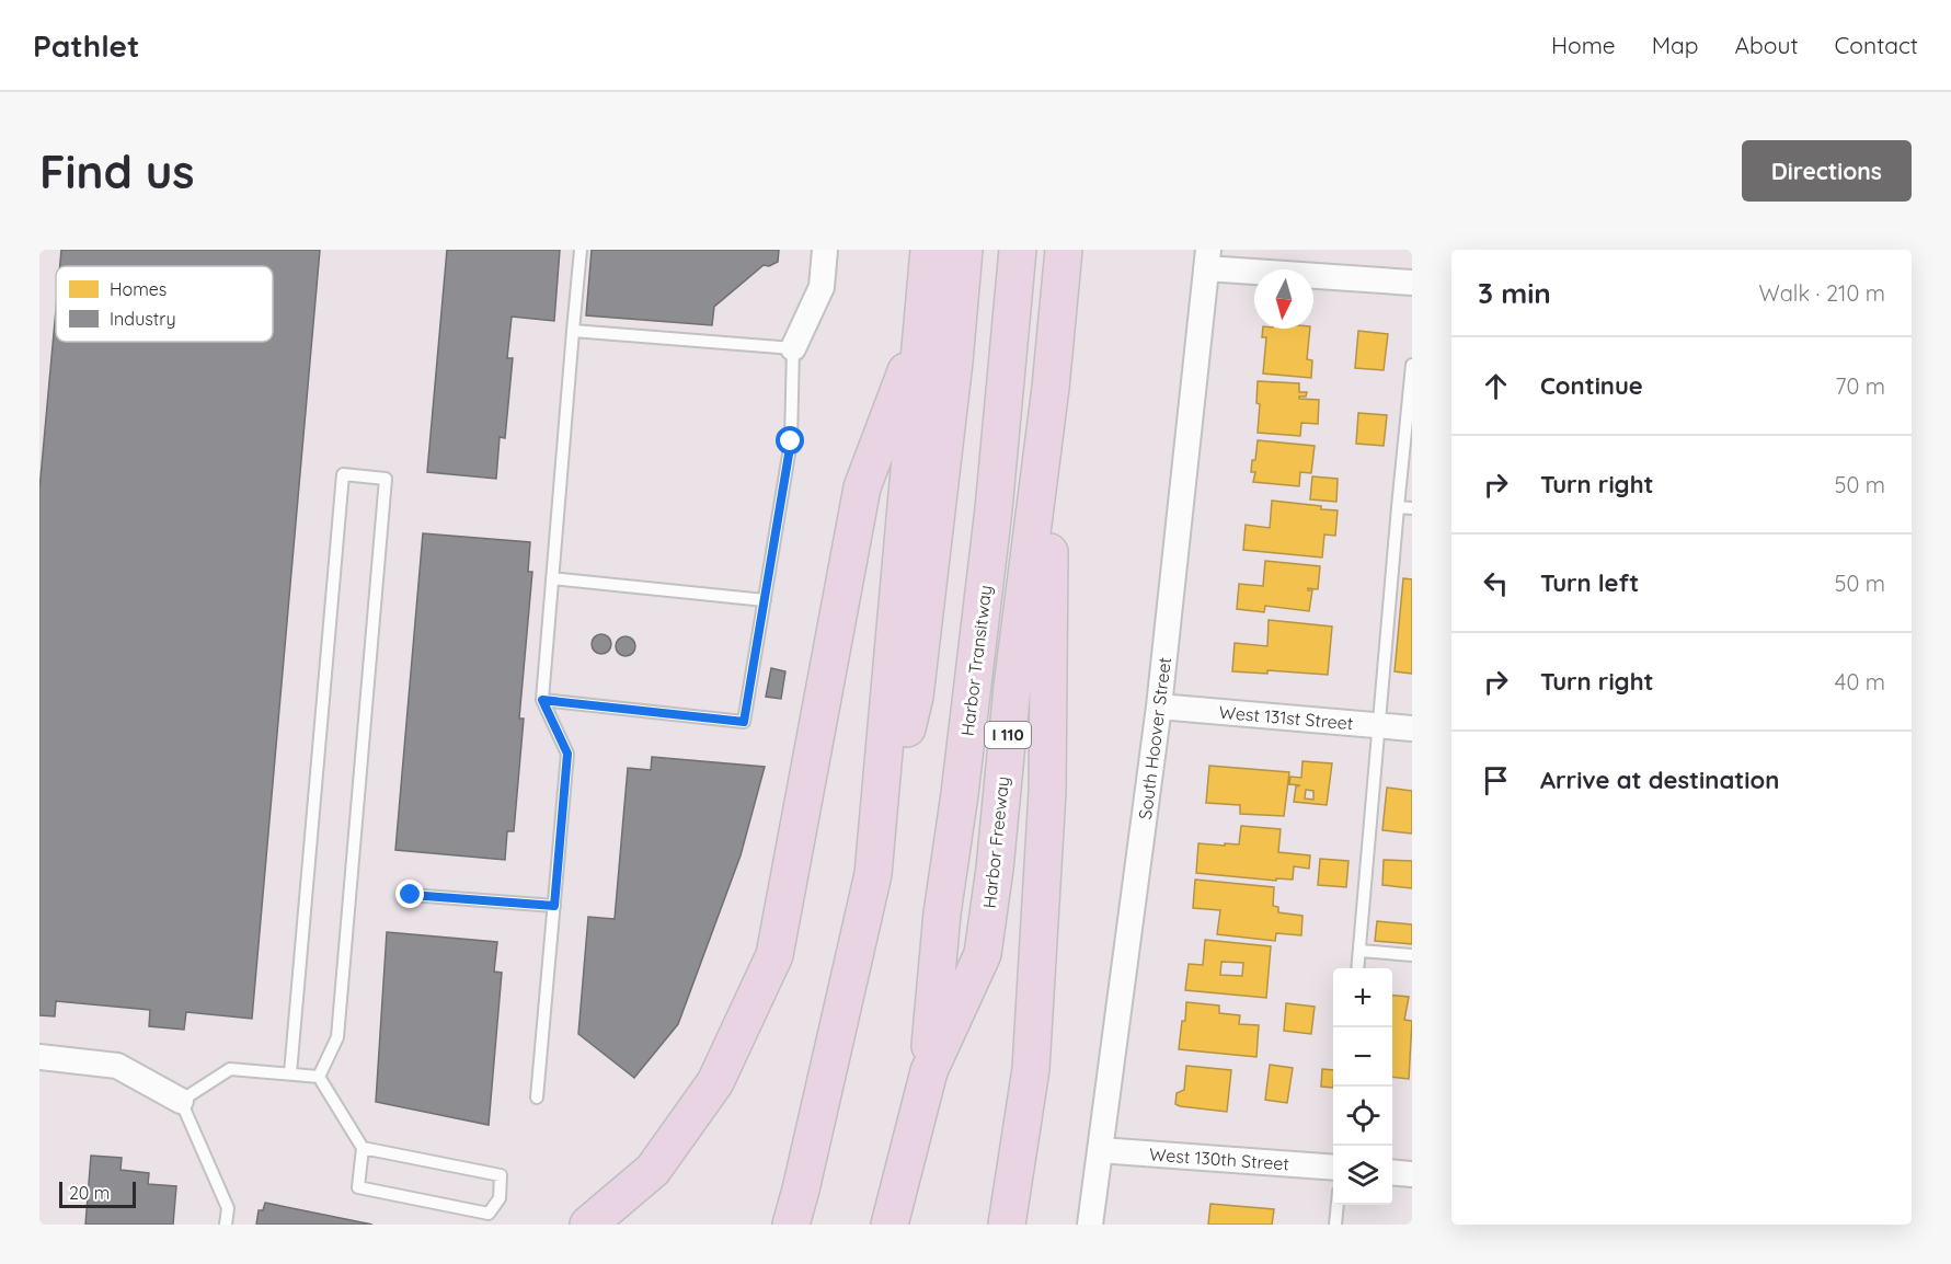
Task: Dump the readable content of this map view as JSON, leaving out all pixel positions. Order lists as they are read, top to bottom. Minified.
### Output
{"streets":{"highway":["Harbor Transitway","I 110","Harbor Freeway"],"street":["West 131st Street","South Hoover Street","West 130th Street"]},"crossings":[["Harbor Transitway","Harbor Freeway"],["West 131st Street","South Hoover Street"],["South Hoover Street","West 130th Street"]],"legend":["Homes","Industry"],"scale_bar":"20 m","north":"bottom","page":{"header":"Pathlet","nav":["Home","Map","About","Contact"],"buttons":"Directions","title":"Find us","heading":["3 min","Walk · 210 m"],"list":[["Continue","70 m"],["Turn right","50 m"],["Turn left","50 m"],["Turn right","40 m"],"Arrive at destination"],"map_buttons":["+","−"],"scale":"20 m"}}
